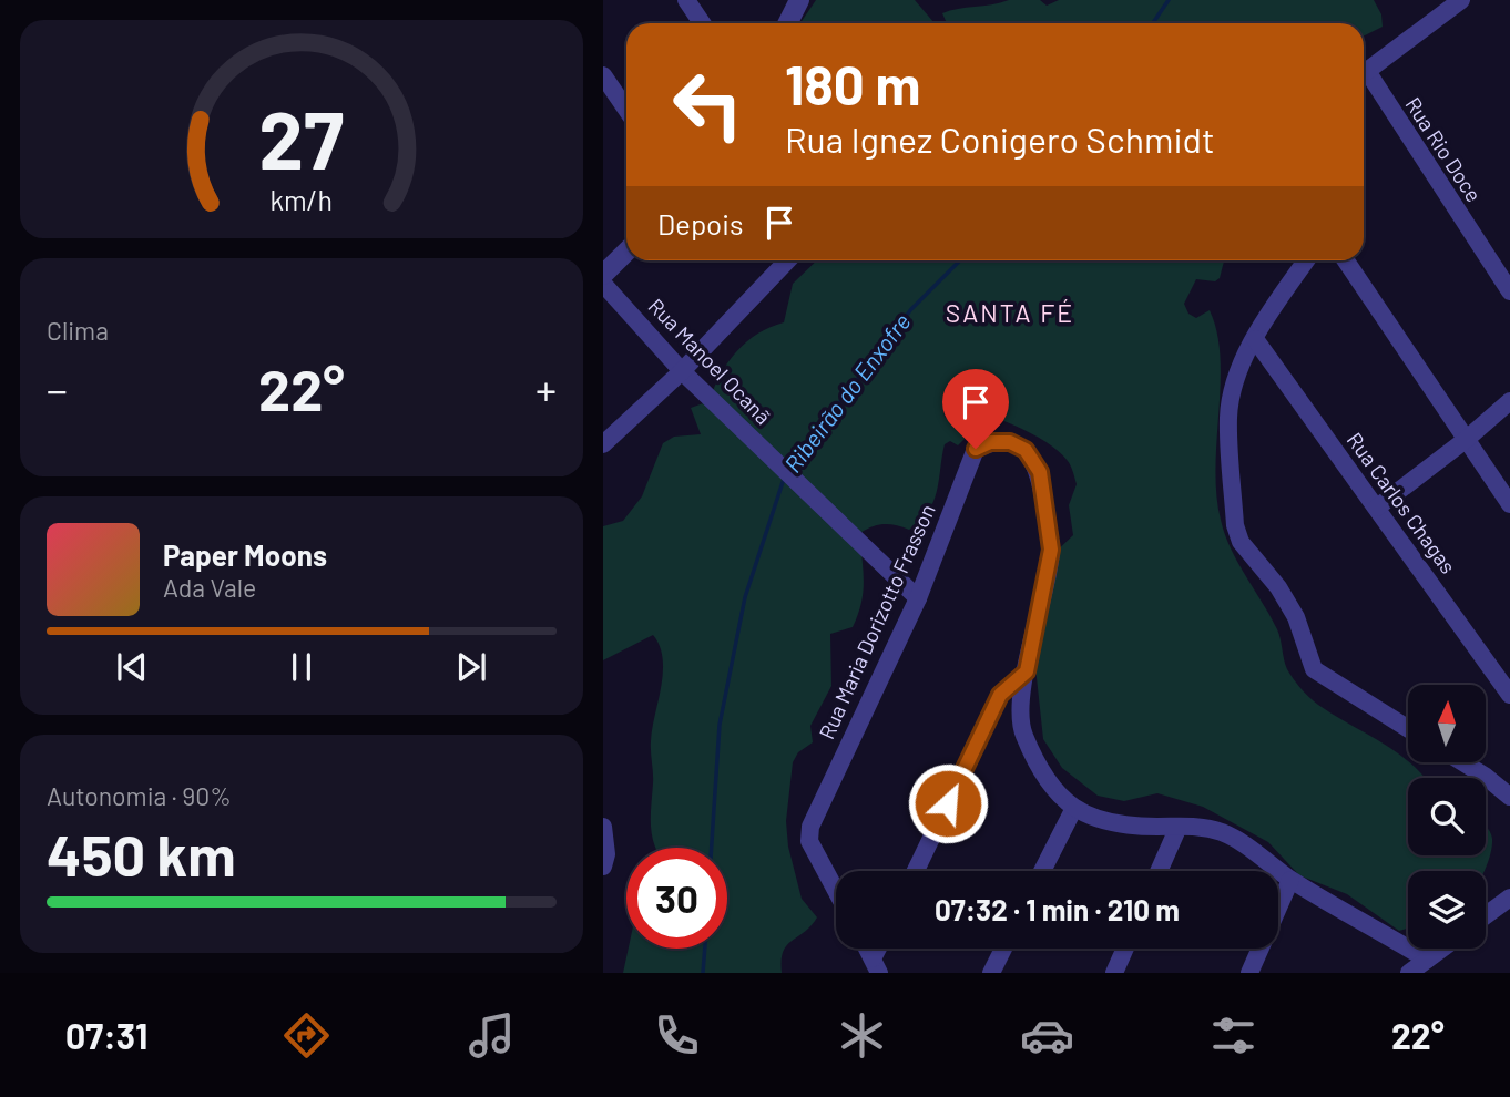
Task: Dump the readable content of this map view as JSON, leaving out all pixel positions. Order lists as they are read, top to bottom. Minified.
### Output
{"streets":{"street":["Rua Rio Doce","Rua Manoel Ocanã","Rua Carlos Chagas","Rua Maria Dorizotto Frasson"]},"crossings":[["Rua Manoel Ocanã","Rua Maria Dorizotto Frasson"]],"districts":["SANTA FÉ"],"water":["Ribeirão do Enxofre"],"north":"top","page":{"turn":["180 m","Rua Ignez Conigero Schmidt"],"then":"Depois","tile":["Clima",["Autonomia · 90%","450 km"]],"heat":["−","22°","+"],"song":["Paper Moons","Ada Vale"],"limit":"30","trip":"07:32 · 1 min · 210 m","tabs":["07:31","22°"],"gauge":["27","km/h"]}}
